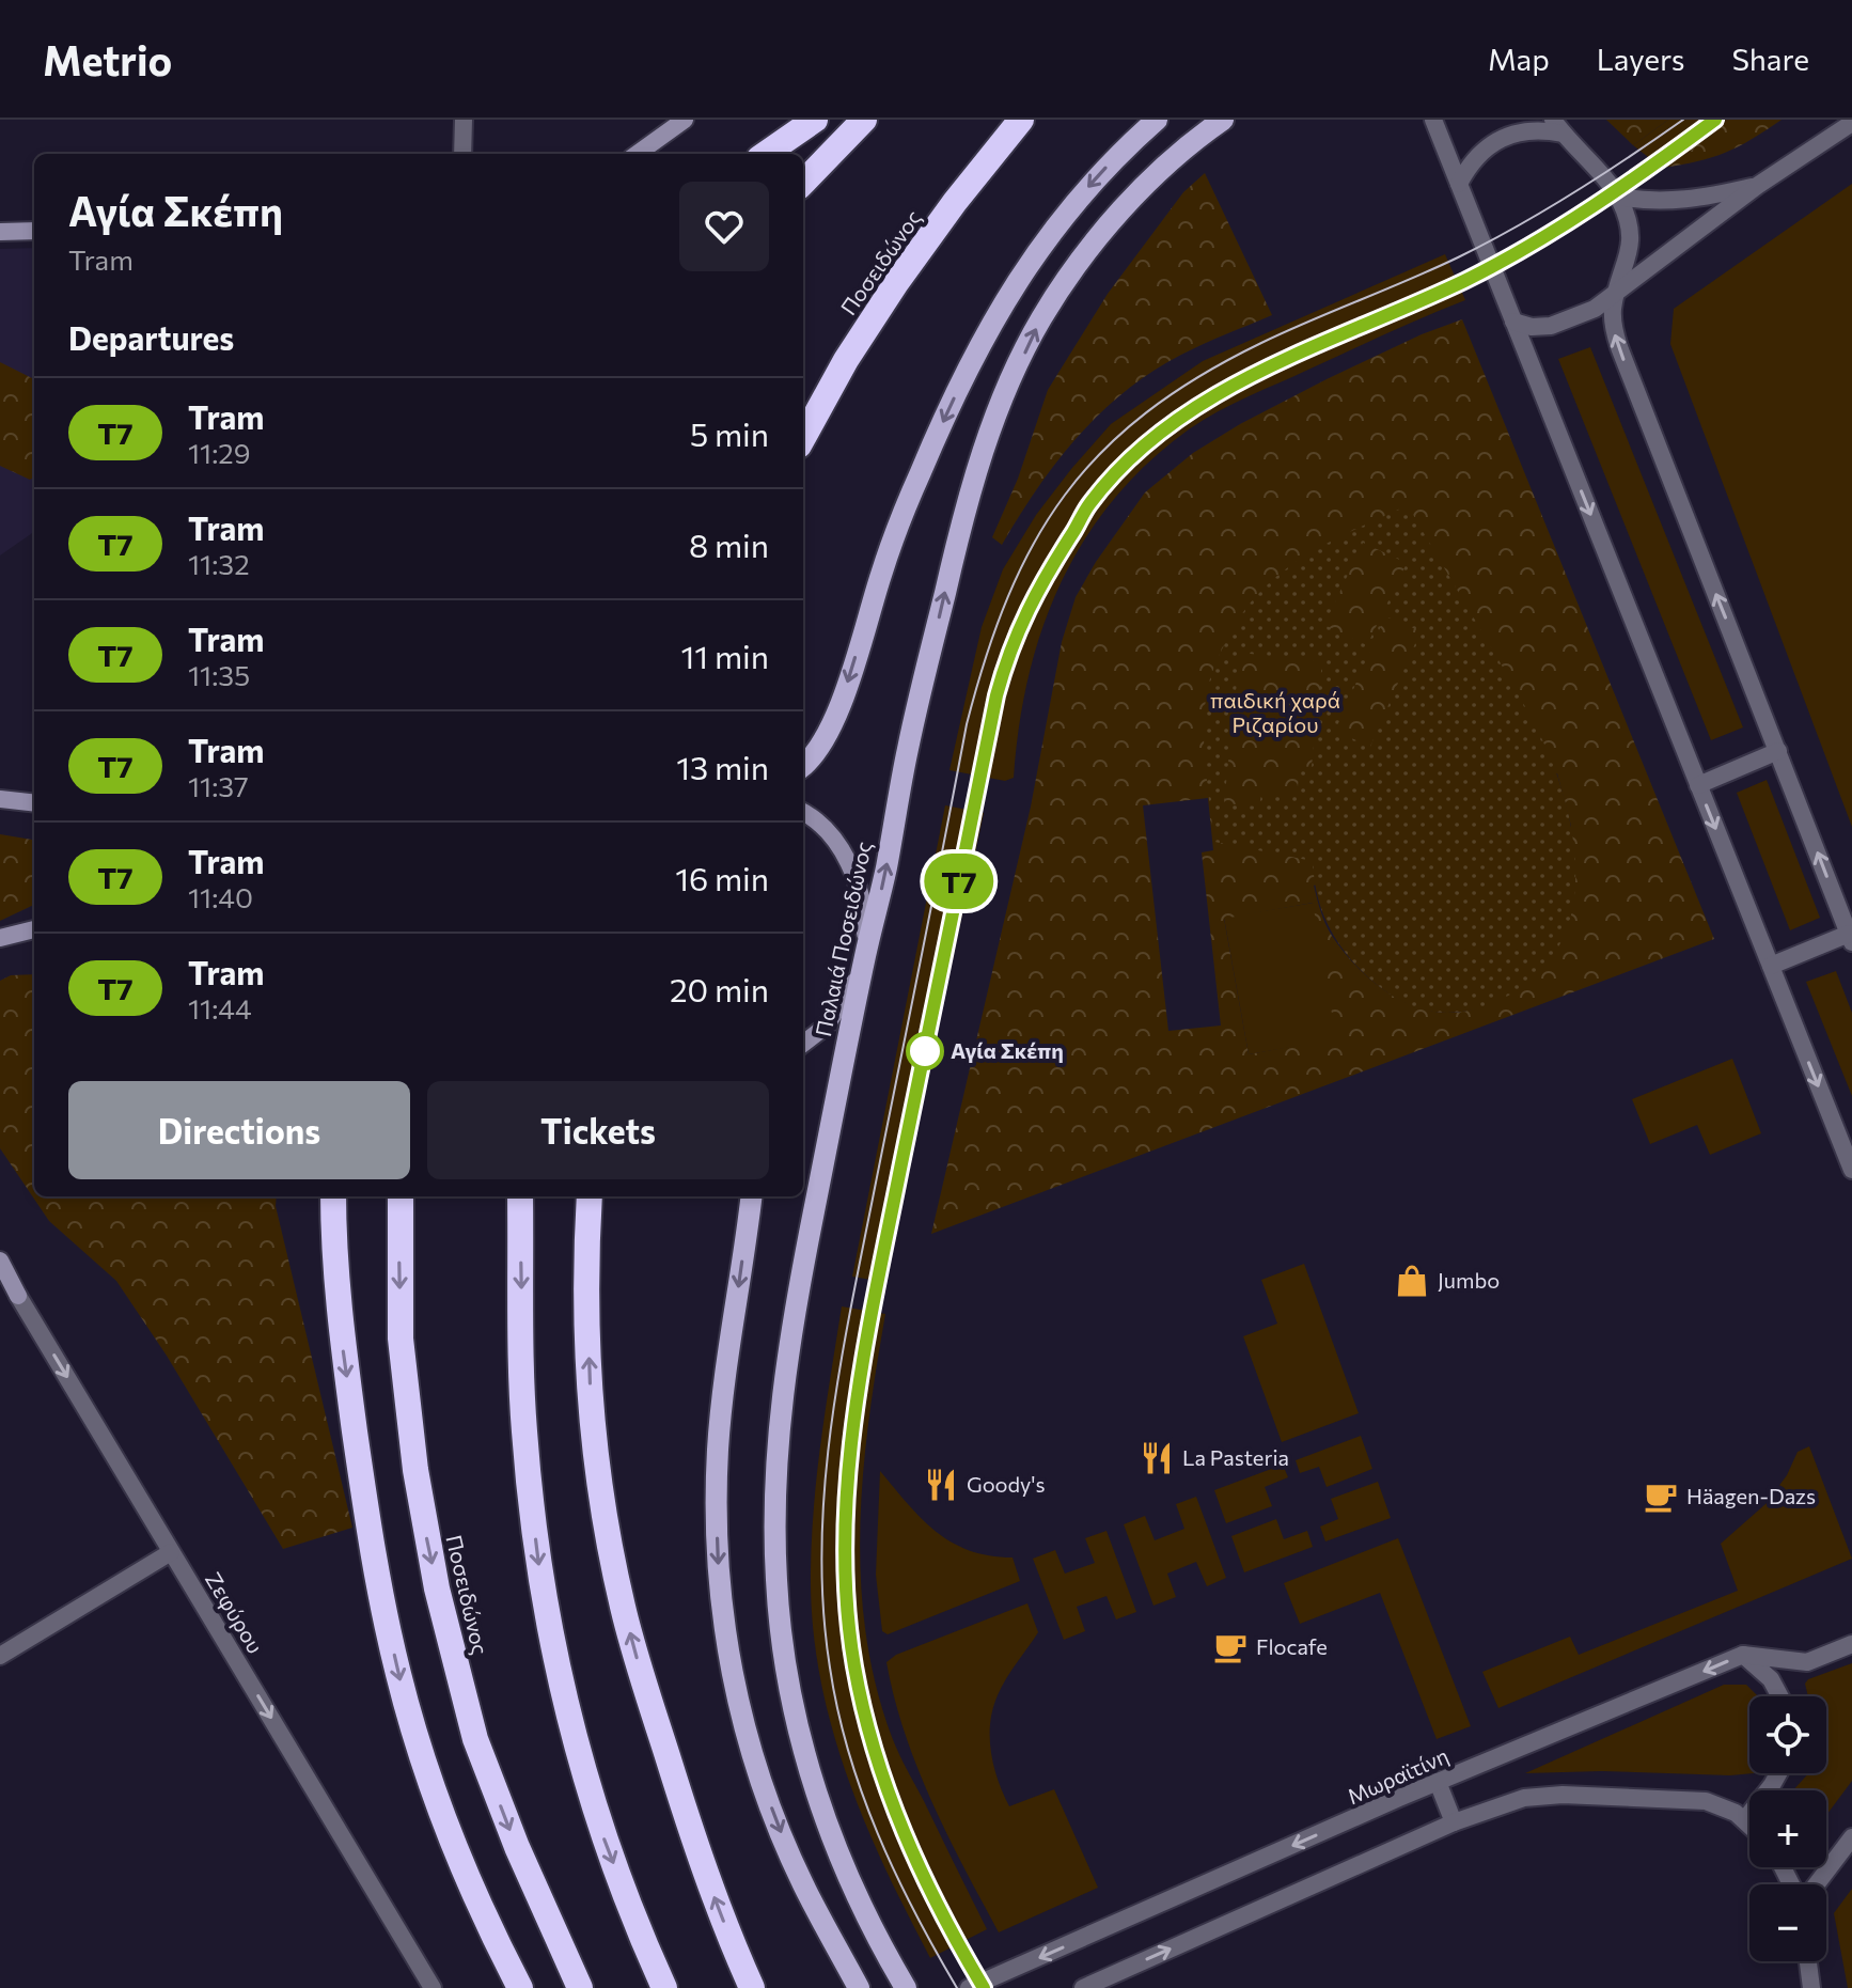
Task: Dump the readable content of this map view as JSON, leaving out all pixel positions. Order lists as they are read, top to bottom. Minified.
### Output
{"streets":{"highway":["Ποσειδώνος"],"main road":["Παλαιά Ποσειδώνος"],"street":["Ζεφύρου","Μωραϊτίνη"]},"one_way":["Ζεφύρου"],"parks":["παιδική χαρά Ριζαρίου"],"places":{"other":["Αγία Σκέπη"],"shop":["Jumbo"],"restaurant":["La Pasteria","Goody's"],"cafe":["Häagen-Dazs","Flocafe"]},"lines":["tram line Τ7"],"page":{"header":"Metrio","nav":["Map","Layers","Share"],"on_map":"Τ7","heading":[["Αγία Σκέπη","Tram"],"Departures"],"list":[{"mark":"Τ7","name":"Tram","note":"11:29","value":"5 min"},{"mark":"Τ7","name":"Tram","note":"11:32","value":"8 min"},{"mark":"Τ7","name":"Tram","note":"11:35","value":"11 min"},{"mark":"Τ7","name":"Tram","note":"11:37","value":"13 min"},{"mark":"Τ7","name":"Tram","note":"11:40","value":"16 min"},{"mark":"Τ7","name":"Tram","note":"11:44","value":"20 min"}],"buttons":["Directions","Tickets"],"map_buttons":["+","−"]}}
